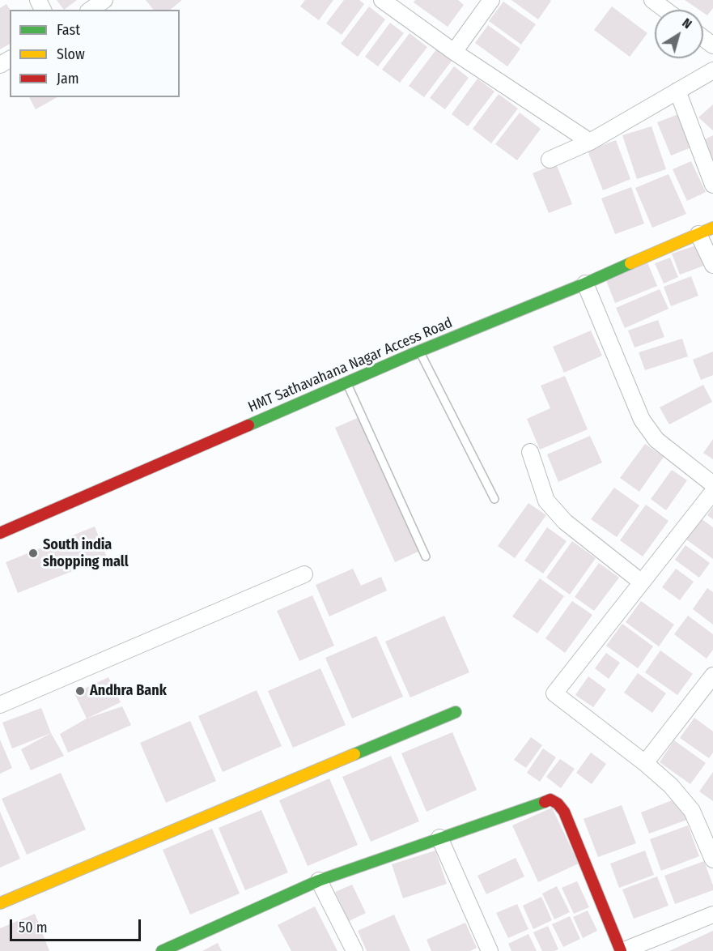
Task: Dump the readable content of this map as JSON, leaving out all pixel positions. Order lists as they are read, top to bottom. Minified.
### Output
{"streets":{"street":["HMT Sathavahana Nagar Access Road"]},"places":["South india shopping mall","Andhra Bank"],"legend":["Fast","Slow","Jam"],"scale_bar":"50 m","north":"top right"}
